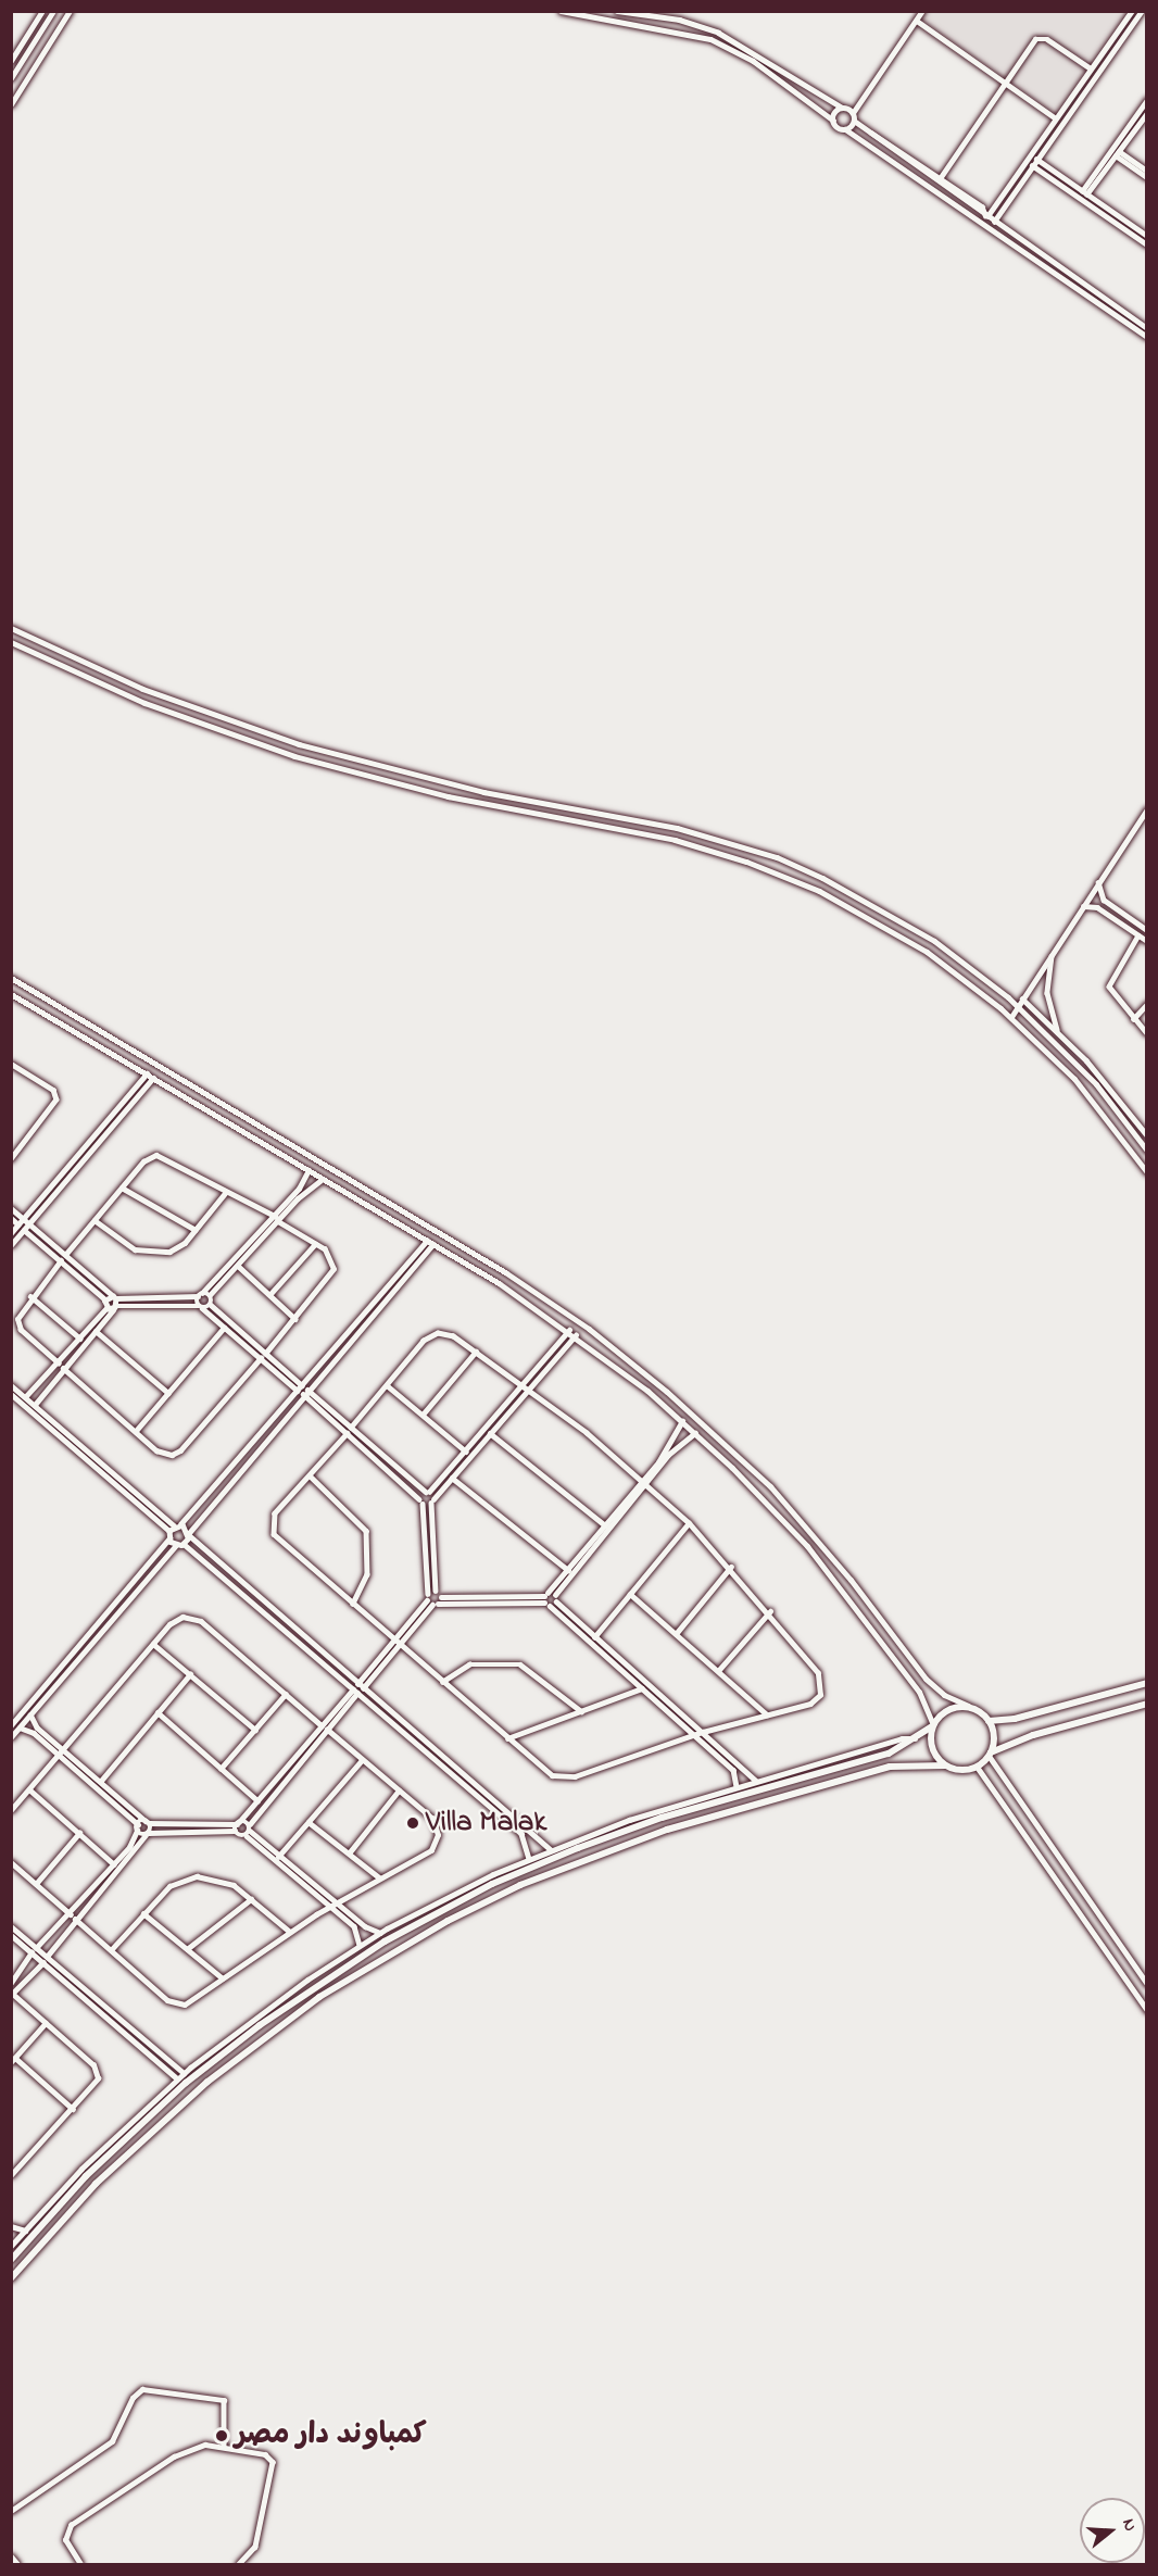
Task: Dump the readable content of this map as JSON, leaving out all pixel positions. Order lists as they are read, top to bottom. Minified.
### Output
{"places":["Villa Malak","كمباوند دار مصر"],"north":"right"}
